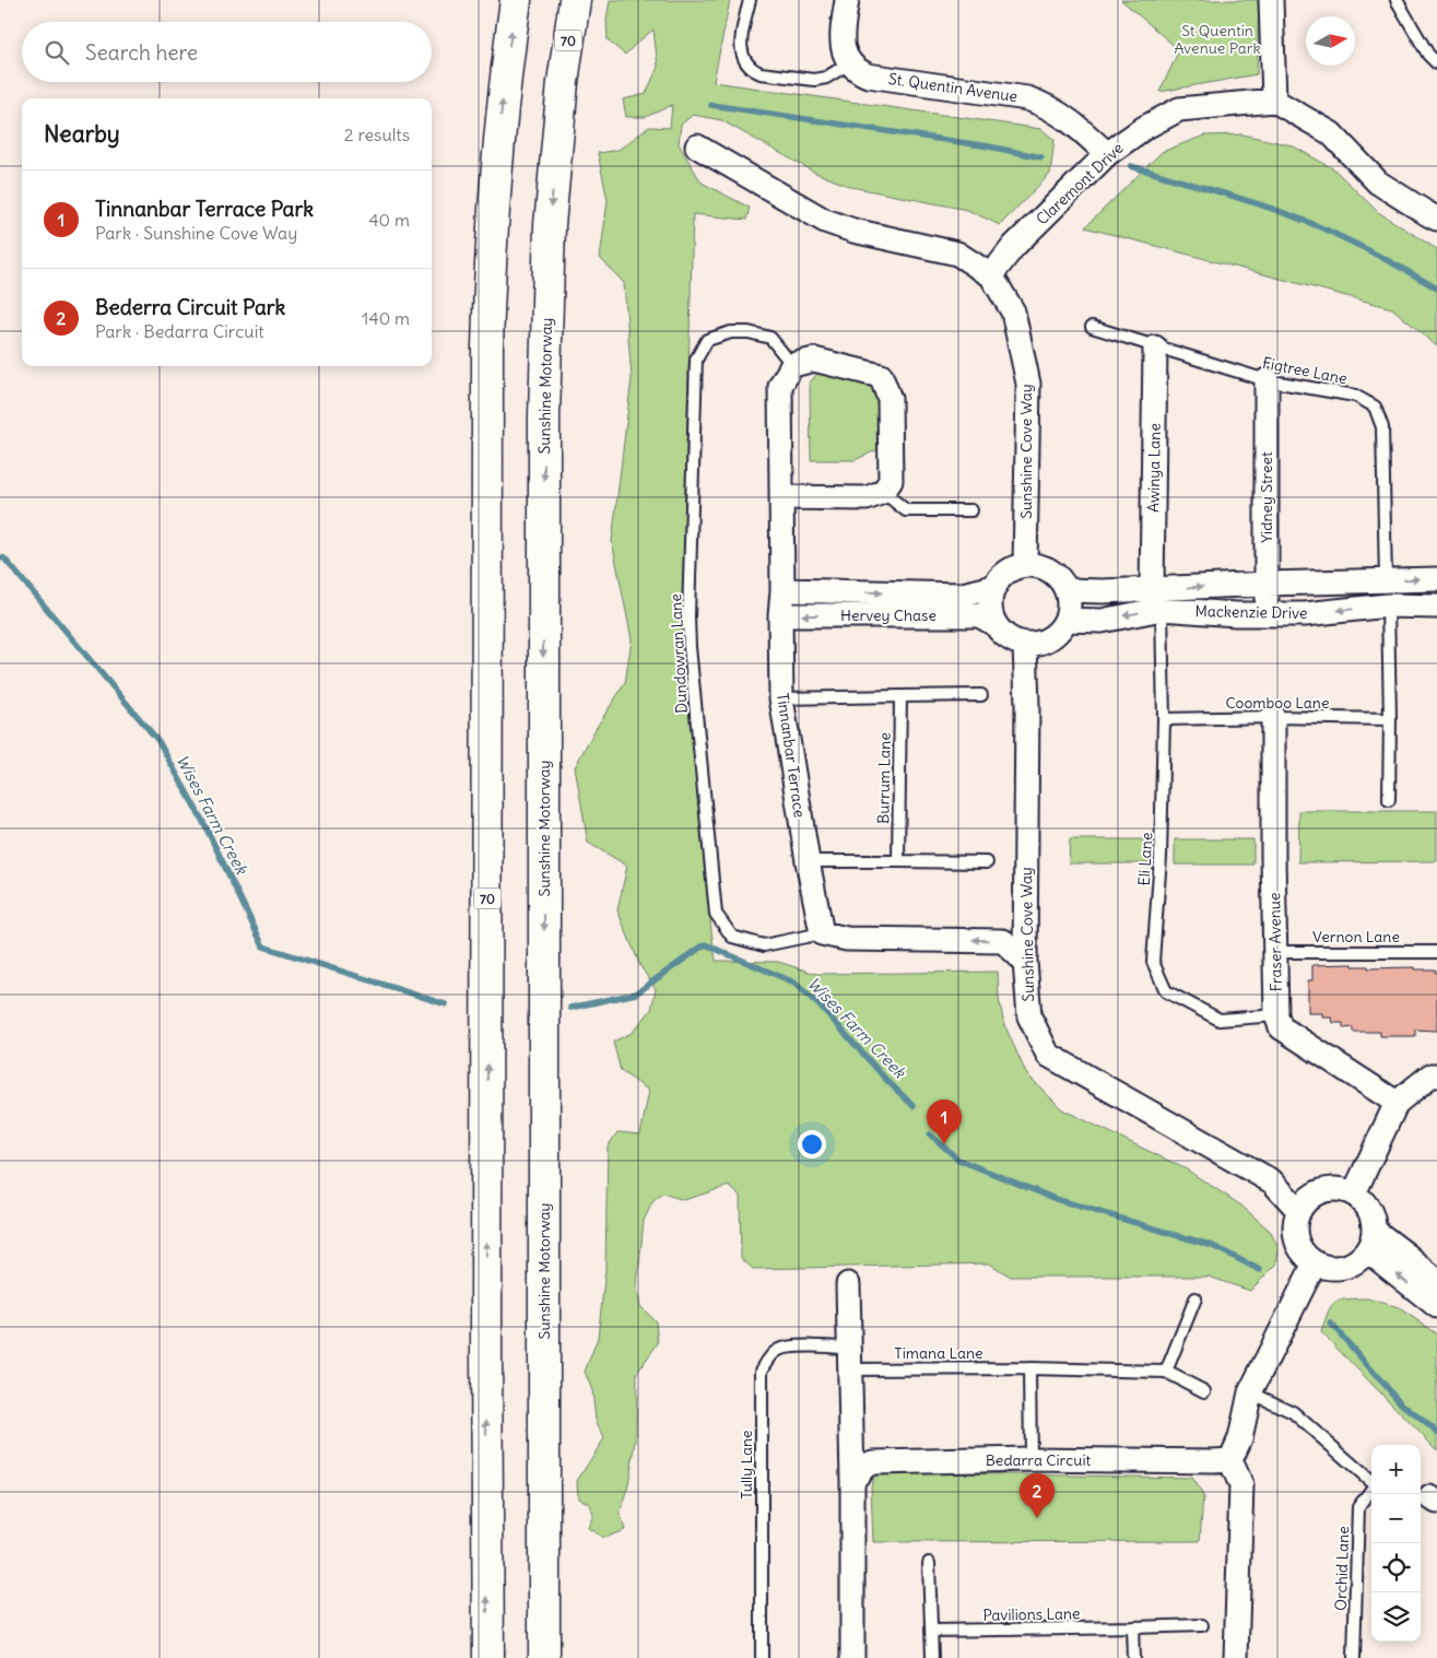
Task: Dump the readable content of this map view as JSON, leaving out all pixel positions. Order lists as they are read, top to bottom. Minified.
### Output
{"streets":{"highway":["70","Sunshine Motorway"],"street":["St. Quentin Avenue","Claremont Drive","Sunshine Cove Way","Awinya Lane","Yidney Street","Mackenzie Drive","Hervey Chase","Tinnanbar Terrace","Fraser Avenue","Bedarra Circuit"],"lane":["Figtree Lane","Dundowran Lane","Coomboo Lane","Burrum Lane","Eli Lane","Vernon Lane","Timana Lane","Tully Lane","Orchid Lane","Pavilions Lane"]},"crossings":[["St. Quentin Avenue","Claremont Drive"],["Claremont Drive","Sunshine Cove Way"],["Figtree Lane","Awinya Lane"],["Figtree Lane","Yidney Street"],["Figtree Lane","Mackenzie Drive"],["Sunshine Cove Way","Mackenzie Drive"],["Sunshine Cove Way","Hervey Chase"],["Awinya Lane","Mackenzie Drive"],["Awinya Lane","Eli Lane"],["Yidney Street","Mackenzie Drive"],["Mackenzie Drive","Hervey Chase"],["Mackenzie Drive","Eli Lane"],["Hervey Chase","Tinnanbar Terrace"],["Dundowran Lane","Tinnanbar Terrace"],["Coomboo Lane","Eli Lane"],["Coomboo Lane","Fraser Avenue"],["Eli Lane","Fraser Avenue"],["Vernon Lane","Fraser Avenue"],["Timana Lane","Tully Lane"]],"water":["Wises Farm Creek"],"parks":["St Quentin Avenue Park"],"north":"right","page":{"search":"Search here","heading":["Nearby","2 results"],"list":[{"mark":"1","name":"Tinnanbar Terrace Park","note":"Park · Sunshine Cove Way","value":"40 m"},{"mark":"2","name":"Bederra Circuit Park","note":"Park · Bedarra Circuit","value":"140 m"}],"pins":["1","2"],"map_buttons":["+","−"]}}
